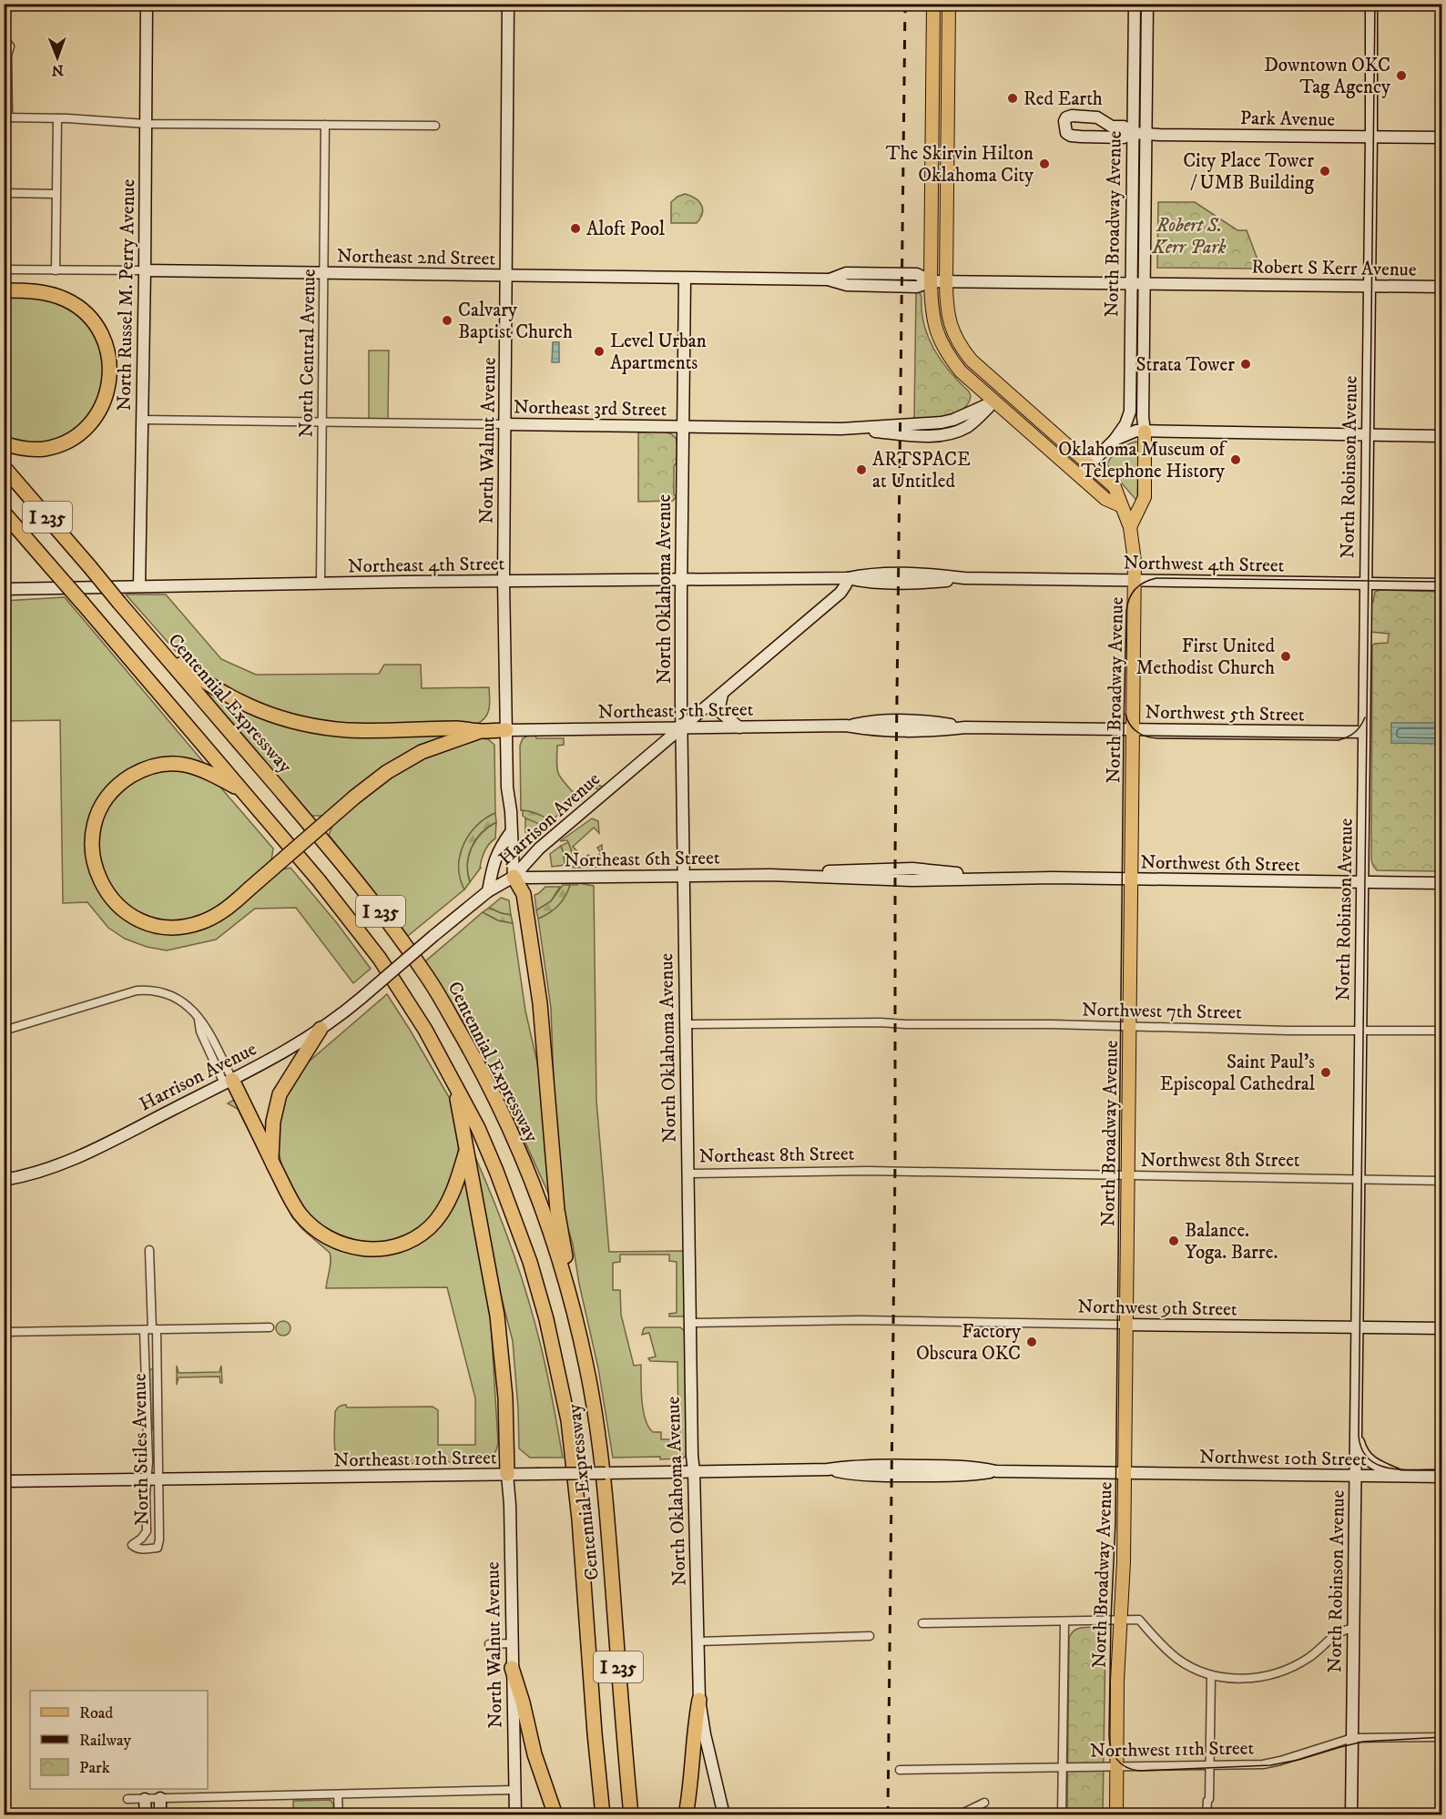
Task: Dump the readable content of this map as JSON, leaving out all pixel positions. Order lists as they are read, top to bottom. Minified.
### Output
{"streets":{"highway":["I 235","Centennial Expressway"],"main road":["North Broadway Avenue"],"street":["Park Avenue","Northeast 2nd Street","Robert S Kerr Avenue","North Russel M. Perry Avenue","North Central Avenue","Northeast 3rd Street","North Walnut Avenue","North Robinson Avenue","Northwest 4th Street","Northeast 4th Street","North Oklahoma Avenue","Northeast 5th Street","Northwest 5th Street","Harrison Avenue","Northeast 6th Street","Northwest 6th Street","Northwest 7th Street","Northeast 8th Street","Northwest 8th Street","Northwest 9th Street","North Stiles Avenue","Northwest 10th Street","Northeast 10th Street","Northwest 11th Street"]},"crossings":[["Park Avenue","North Broadway Avenue"],["Park Avenue","North Robinson Avenue"],["North Broadway Avenue","Robert S Kerr Avenue"],["North Broadway Avenue","Northeast 3rd Street"],["North Broadway Avenue","Northwest 4th Street"],["North Broadway Avenue","Northwest 5th Street"],["North Broadway Avenue","Northwest 6th Street"],["North Broadway Avenue","Northwest 7th Street"],["North Broadway Avenue","Northwest 8th Street"],["North Broadway Avenue","Northwest 9th Street"],["North Broadway Avenue","Northwest 10th Street"],["North Broadway Avenue","Northeast 10th Street"],["North Broadway Avenue","Northwest 11th Street"],["Northeast 2nd Street","Robert S Kerr Avenue"],["Northeast 2nd Street","North Russel M. Perry Avenue"],["Northeast 2nd Street","North Central Avenue"],["Northeast 2nd Street","North Walnut Avenue"],["Northeast 2nd Street","North Oklahoma Avenue"],["Robert S Kerr Avenue","North Robinson Avenue"],["North Russel M. Perry Avenue","Northeast 3rd Street"],["North Russel M. Perry Avenue","Northeast 4th Street"],["North Central Avenue","Northeast 3rd Street"],["North Central Avenue","Northeast 4th Street"],["Northeast 3rd Street","North Walnut Avenue"],["Northeast 3rd Street","North Oklahoma Avenue"],["North Walnut Avenue","Northeast 4th Street"],["North Walnut Avenue","Northeast 5th Street"],["North Walnut Avenue","Harrison Avenue"],["North Walnut Avenue","Northeast 6th Street"],["North Walnut Avenue","Northeast 10th Street"],["North Robinson Avenue","Northwest 4th Street"],["North Robinson Avenue","Northwest 5th Street"],["North Robinson Avenue","Northwest 6th Street"],["North Robinson Avenue","Northwest 7th Street"],["North Robinson Avenue","Northwest 8th Street"],["North Robinson Avenue","Northwest 9th Street"],["North Robinson Avenue","Northwest 10th Street"],["North Robinson Avenue","Northwest 11th Street"],["Northwest 4th Street","Northeast 4th Street"],["Northwest 4th Street","Harrison Avenue"],["Northeast 4th Street","North Oklahoma Avenue"],["Northeast 4th Street","Harrison Avenue"],["North Oklahoma Avenue","Northeast 5th Street"],["North Oklahoma Avenue","Harrison Avenue"],["North Oklahoma Avenue","Northeast 6th Street"],["North Oklahoma Avenue","Northwest 7th Street"],["North Oklahoma Avenue","Northeast 8th Street"],["North Oklahoma Avenue","Northwest 9th Street"],["North Oklahoma Avenue","Northeast 10th Street"],["Northeast 5th Street","Northwest 5th Street"],["Northeast 5th Street","Harrison Avenue"],["Harrison Avenue","Northeast 6th Street"],["Northeast 6th Street","Northwest 6th Street"],["Northeast 8th Street","Northwest 8th Street"],["North Stiles Avenue","Northeast 10th Street"],["Northwest 10th Street","Northeast 10th Street"]],"parks":["Robert S. Kerr Park"],"places":["Downtown OKC Tag Agency","Red Earth","The Skirvin Hilton Oklahoma City","City Place Tower / UMB Building","Aloft Pool","Calvary Baptist Church","Level Urban Apartments","Strata Tower","Oklahoma Museum of Telephone History","ARTSPACE at Untitled","First United Methodist Church","Saint Paul's Episcopal Cathedral","Balance. Yoga. Barre.","Factory Obscura OKC"],"legend":["Road","Railway","Park"],"north":"bottom"}
